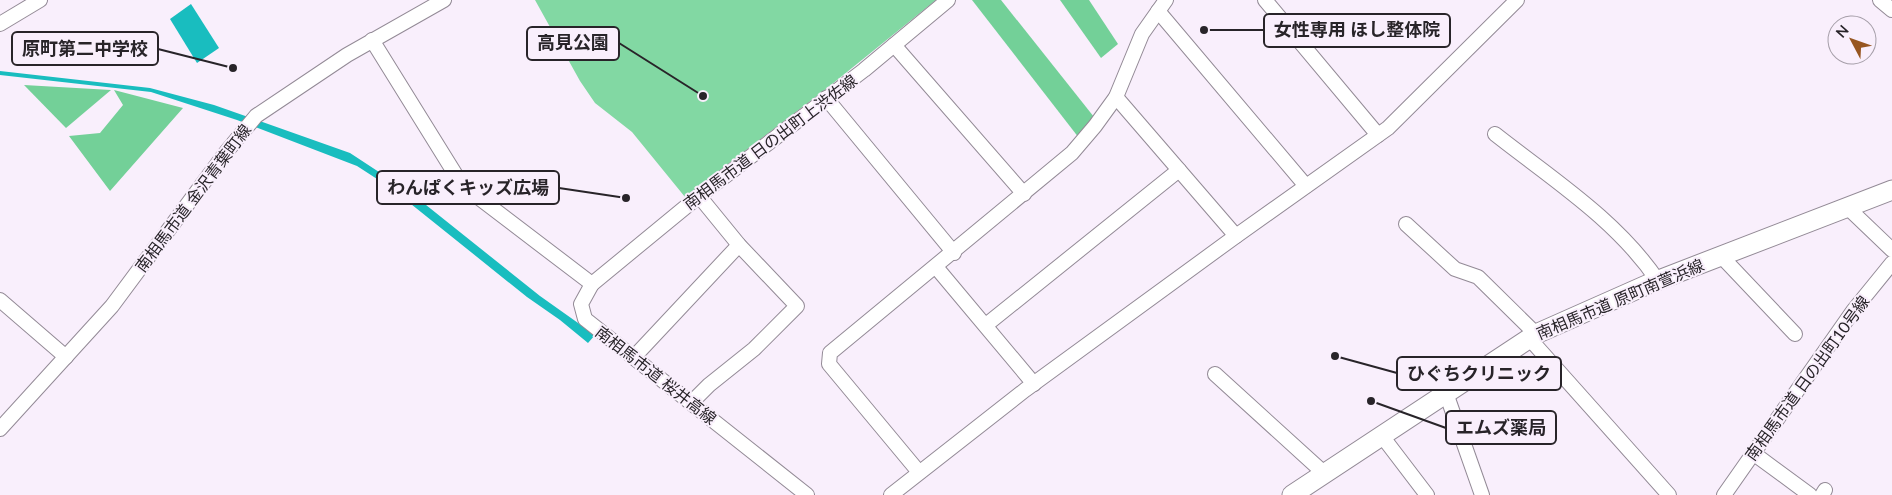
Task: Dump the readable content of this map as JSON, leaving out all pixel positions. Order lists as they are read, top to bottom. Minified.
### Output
{"streets":{"street":["南相馬市道 日の出町上渋佐線","南相馬市道 金沢青葉町線","南相馬市道 原町南萱浜線","南相馬市道 桜井高線","南相馬市道 日の出町10号線"]},"crossings":[["南相馬市道 日の出町上渋佐線","南相馬市道 桜井高線"]],"places":["女性専用 ほし整体院","原町第二中学校","高見公園","わんぱくキッズ広場","ひぐちクリニック","エムズ薬局"],"north":"top left"}
